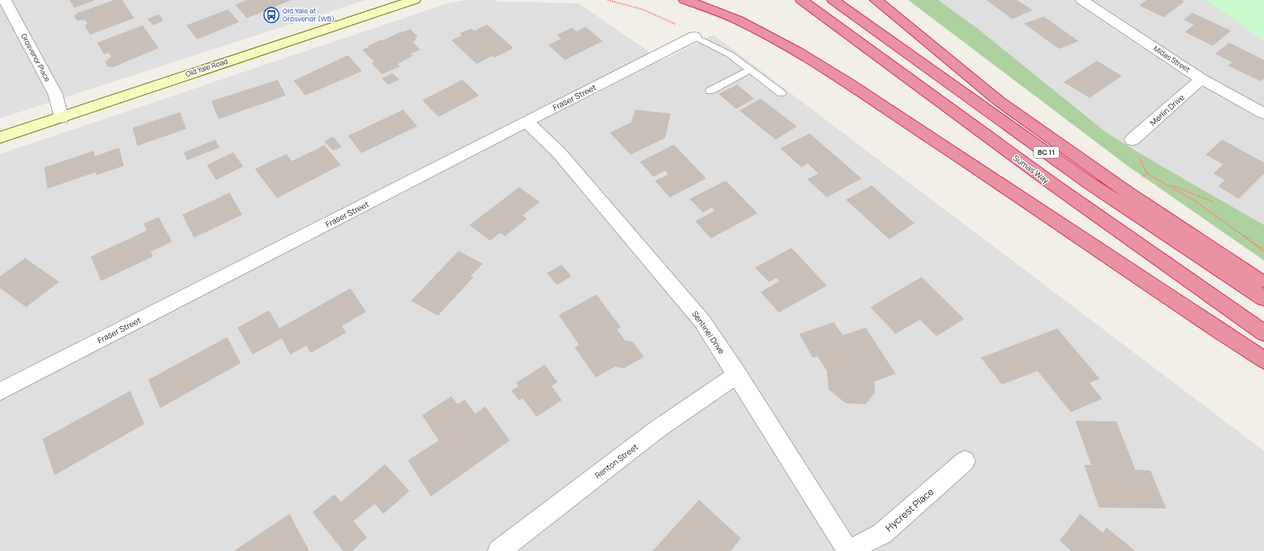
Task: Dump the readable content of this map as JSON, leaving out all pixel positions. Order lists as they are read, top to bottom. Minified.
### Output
{"streets":{"highway":["BC 11","Sumas Way"],"main road":["Old Yale Road"],"street":["Grosvenor Place","Midas Street","Fraser Street","Merlin Drive","Sentinel Drive","Renton Street","Hycrest Place"]},"crossings":[["Grosvenor Place","Old Yale Road"],["Midas Street","Merlin Drive"],["Fraser Street","Sentinel Drive"],["Sentinel Drive","Renton Street"],["Sentinel Drive","Hycrest Place"]],"places":{"bus stop":["Old Yale at Grosvenor (WB)"]}}
